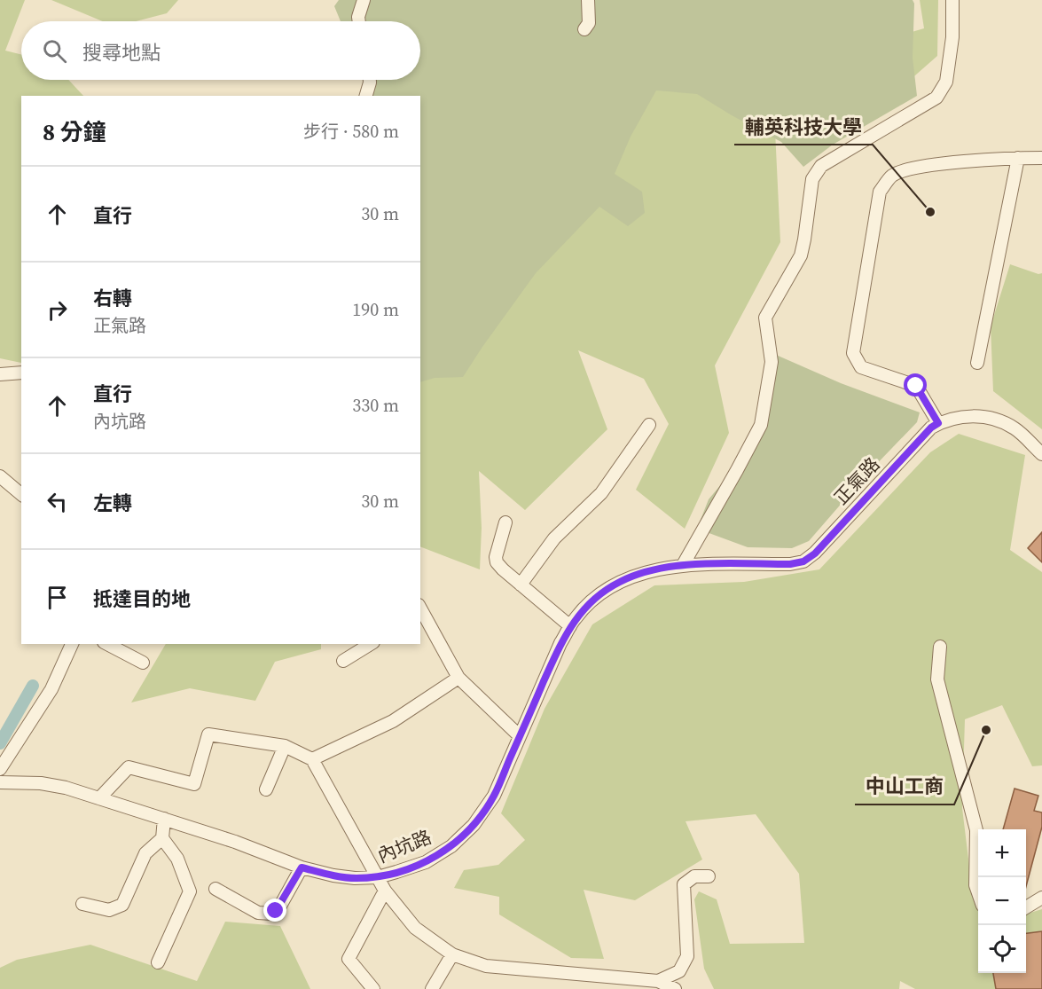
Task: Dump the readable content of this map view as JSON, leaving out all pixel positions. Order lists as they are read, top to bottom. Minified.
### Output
{"streets":{"street":["正氣路","內坑路"]},"crossings":[["正氣路","內坑路"]],"places":["輔英科技大學","中山工商"],"page":{"search":"搜尋地點","heading":["8 分鐘","步行 · 580 m"],"list":[["直行","30 m"],["右轉","正氣路","190 m"],["直行","內坑路","330 m"],["左轉","30 m"],"抵達目的地"],"map_buttons":["+","−"]}}
